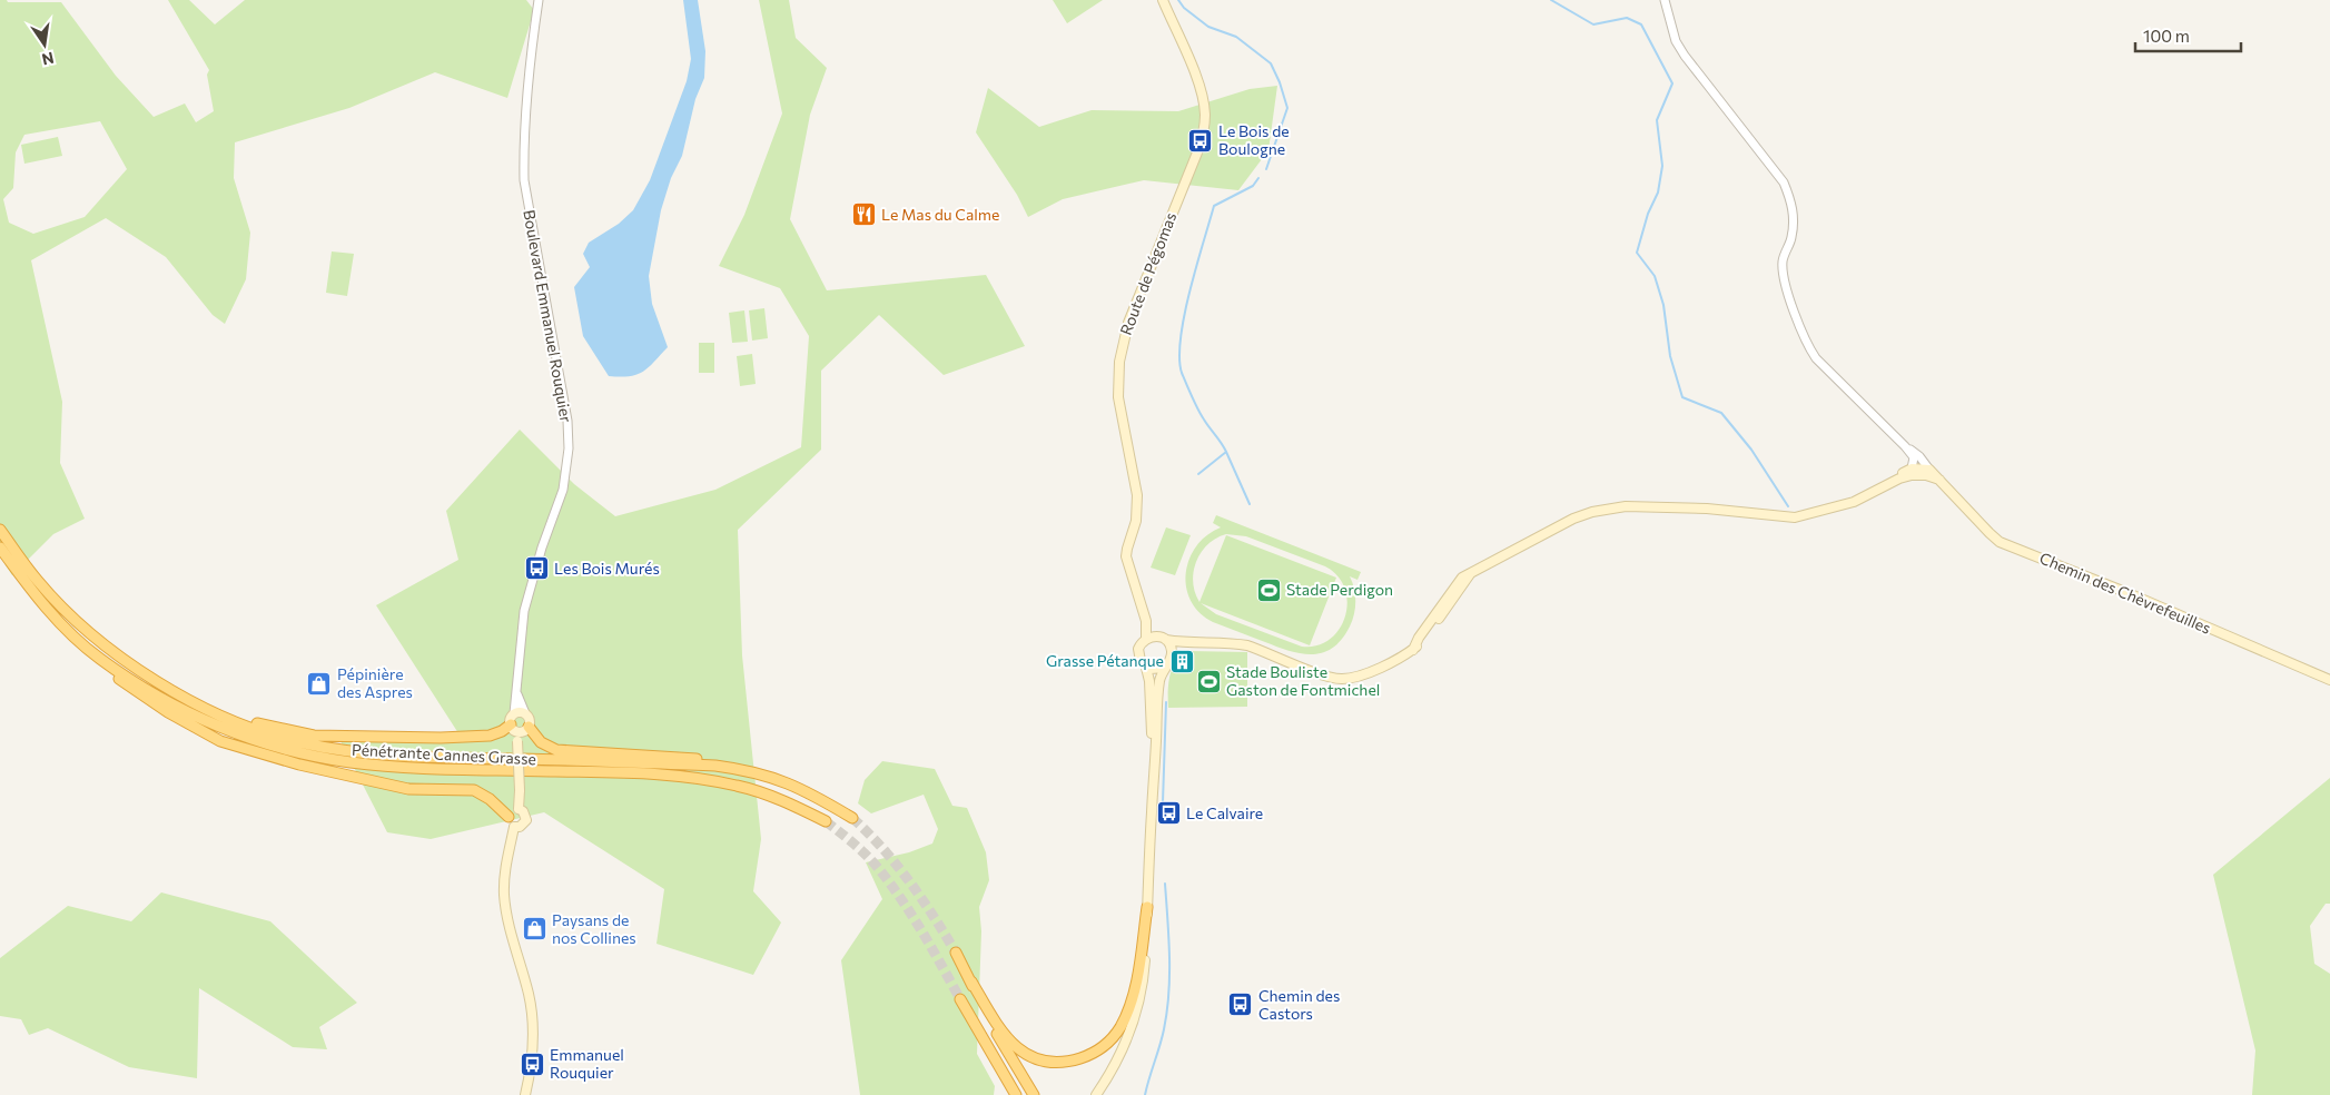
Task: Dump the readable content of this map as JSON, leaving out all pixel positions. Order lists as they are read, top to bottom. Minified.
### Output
{"streets":{"highway":["Pénétrante Cannes Grasse"],"main road":["Route de Pégomas","Chemin des Chèvrefeuilles"],"street":["Boulevard Emmanuel Rouquier"]},"places":{"bus stop":["Le Bois de Boulogne","Les Bois Murés","Le Calvaire","Chemin des Castors","Emmanuel Rouquier"],"restaurant":["Le Mas du Calme"],"sports":["Stade Perdigon","Stade Bouliste Gaston de Fontmichel"],"building":["Grasse Pétanque"],"shop":["Pépinière des Aspres","Paysans de nos Collines"]},"scale_bar":"100 m","north":"bottom"}
